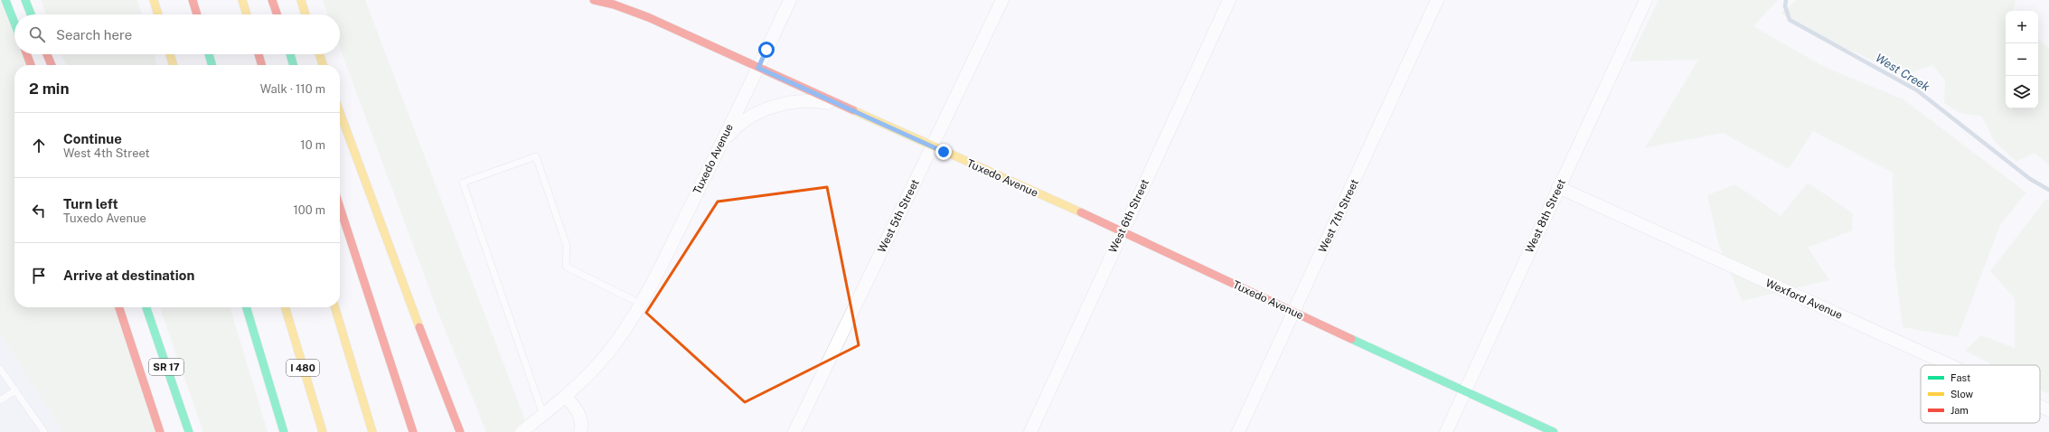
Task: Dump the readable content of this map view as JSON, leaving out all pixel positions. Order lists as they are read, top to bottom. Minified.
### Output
{"streets":{"main road":["Tuxedo Avenue","SR 17","I 480"],"street":["West 5th Street","West 6th Street","West 7th Street","West 8th Street","Wexford Avenue"]},"crossings":[["Tuxedo Avenue","West 5th Street"],["Tuxedo Avenue","West 6th Street"],["Tuxedo Avenue","West 7th Street"],["Tuxedo Avenue","West 8th Street"],["West 8th Street","Wexford Avenue"]],"water":["West Creek"],"legend":["Fast","Slow","Jam"],"page":{"map_buttons":["+","−"],"search":"Search here","heading":["2 min","Walk · 110 m"],"list":[["Continue","West 4th Street","10 m"],["Turn left","Tuxedo Avenue","100 m"],"Arrive at destination"]}}
